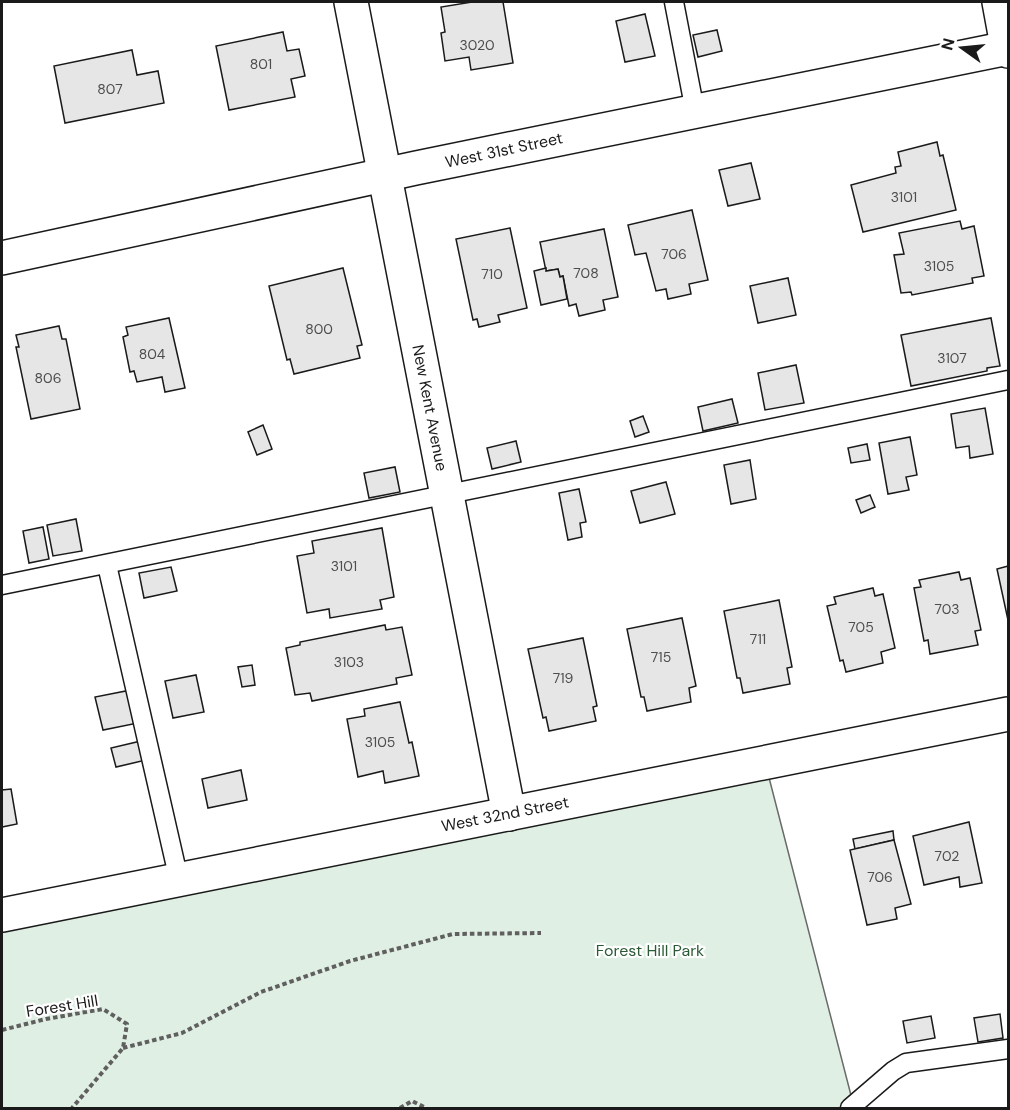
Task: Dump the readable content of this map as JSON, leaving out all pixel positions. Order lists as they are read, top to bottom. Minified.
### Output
{"streets":{"street":["West 31st Street","New Kent Avenue","West 32nd Street"],"path":["Forest Hill"]},"crossings":[["West 31st Street","New Kent Avenue"],["New Kent Avenue","West 32nd Street"]],"parks":["Forest Hill Park"],"house_numbers":["3020","801","807","3101","706","3105","708","710","800","804","3107","806","3101","703","705","711","715","3103","719","3105","702","706"],"north":"left"}
